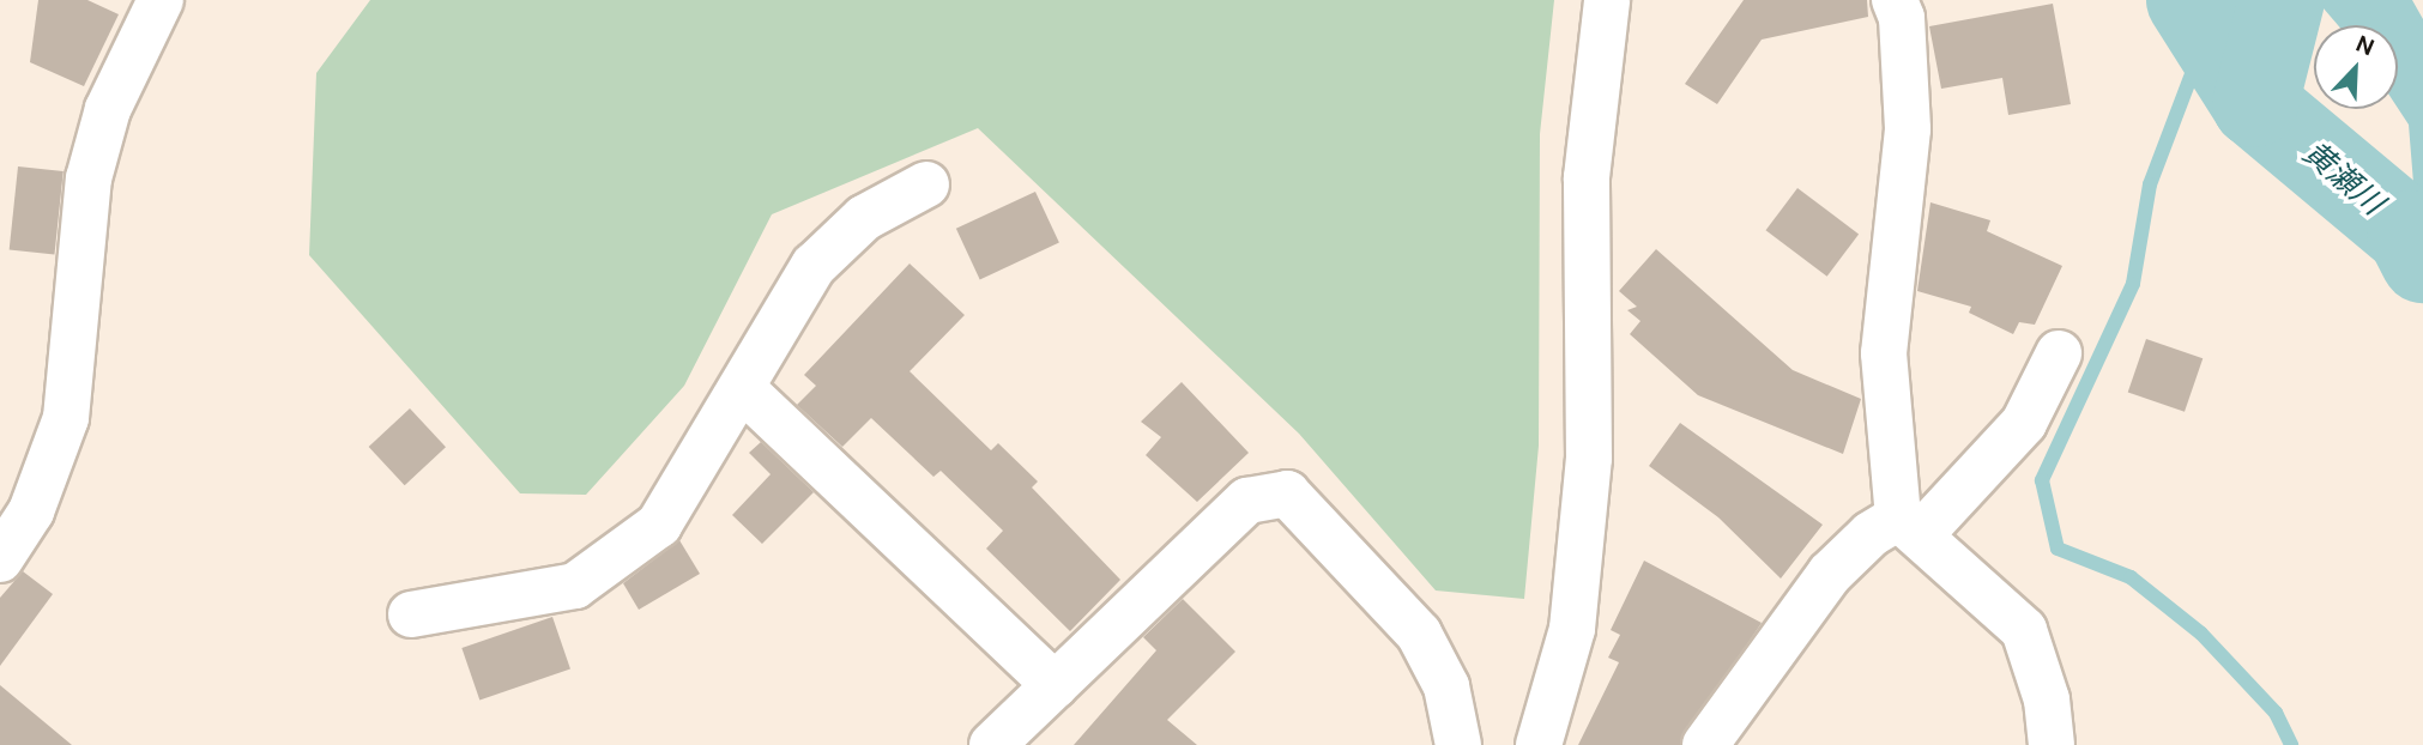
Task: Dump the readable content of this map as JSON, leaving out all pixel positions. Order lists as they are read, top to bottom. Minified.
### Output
{"water":["黄瀬川"],"north":"top right"}
